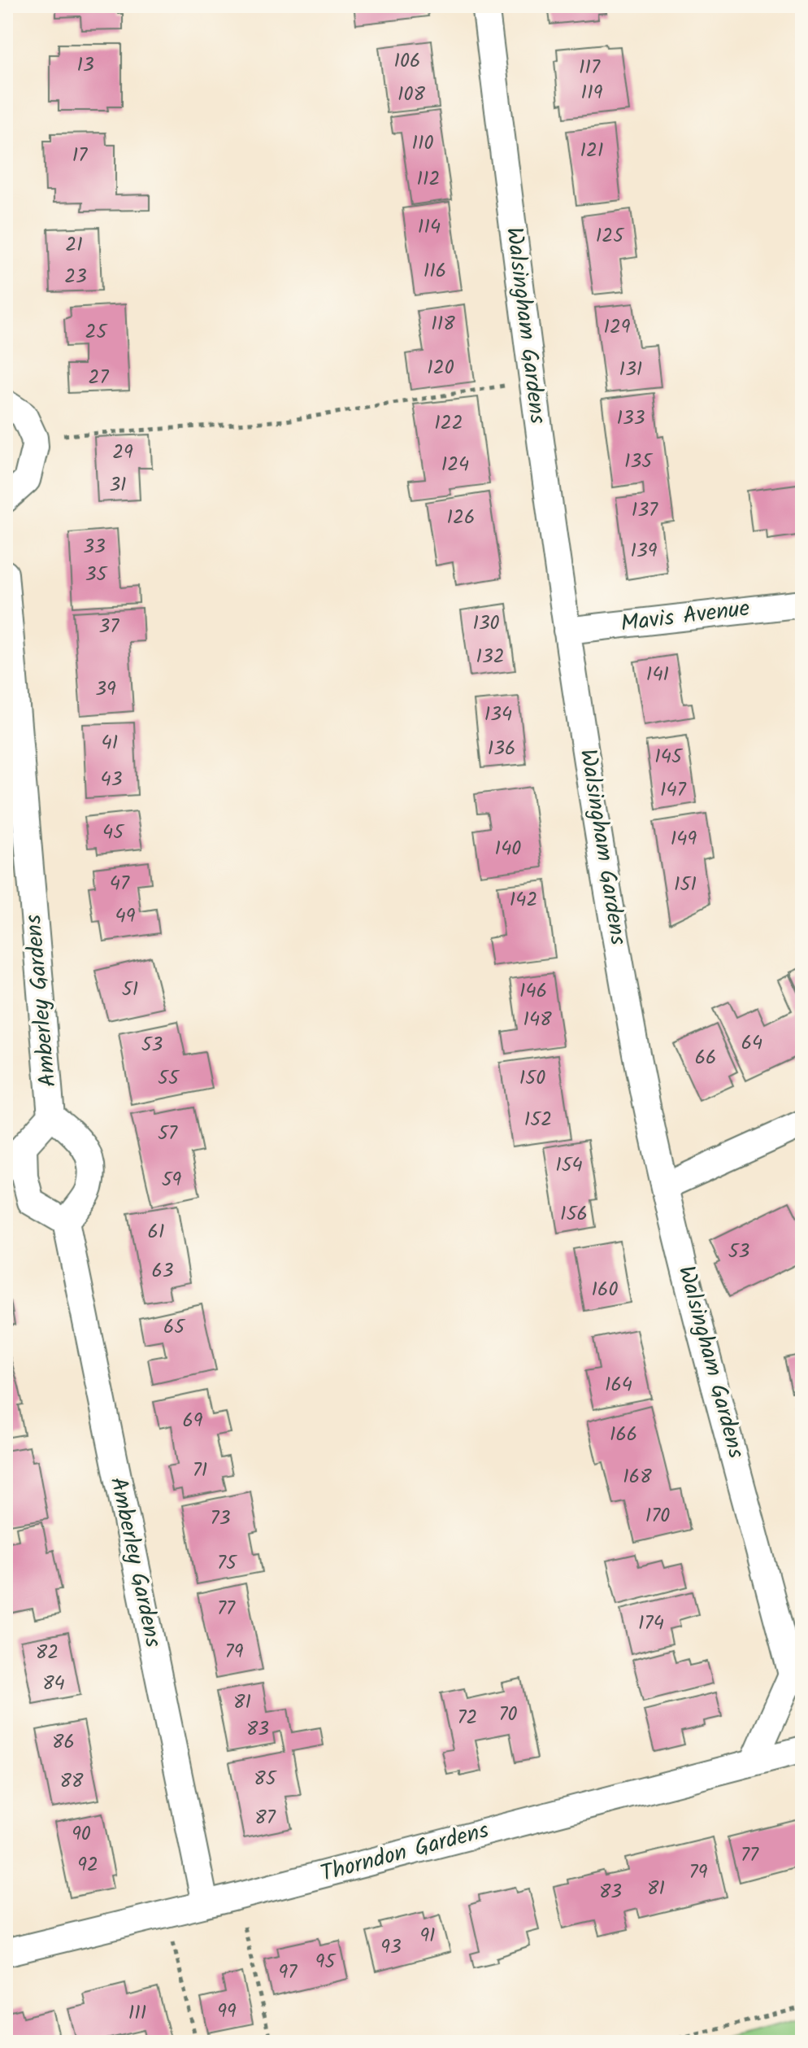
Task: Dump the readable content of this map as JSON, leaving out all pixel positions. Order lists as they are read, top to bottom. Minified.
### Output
{"streets":{"street":["Walsingham Gardens","Mavis Avenue","Amberley Gardens","Thorndon Gardens"]},"crossings":[["Walsingham Gardens","Mavis Avenue"],["Walsingham Gardens","Thorndon Gardens"],["Amberley Gardens","Thorndon Gardens"]],"house_numbers":["106","13","117","119","108","110","121","17","112","114","125","21","116","23","118","129","25","120","131","27","133","122","29","135","124","31","137","126","33","139","35","130","37","132","141","39","134","41","136","145","43","147","45","149","140","47","151","142","49","51","146","148","64","53","66","55","150","152","57","154","59","156","61","53","63","160","65","164","69","166","71","168","170","73","75","77","174","79","82","84","81","70","72","83","86","85","88","87","90","77","92","79","81","83","91","93","95","97","99","111"]}
